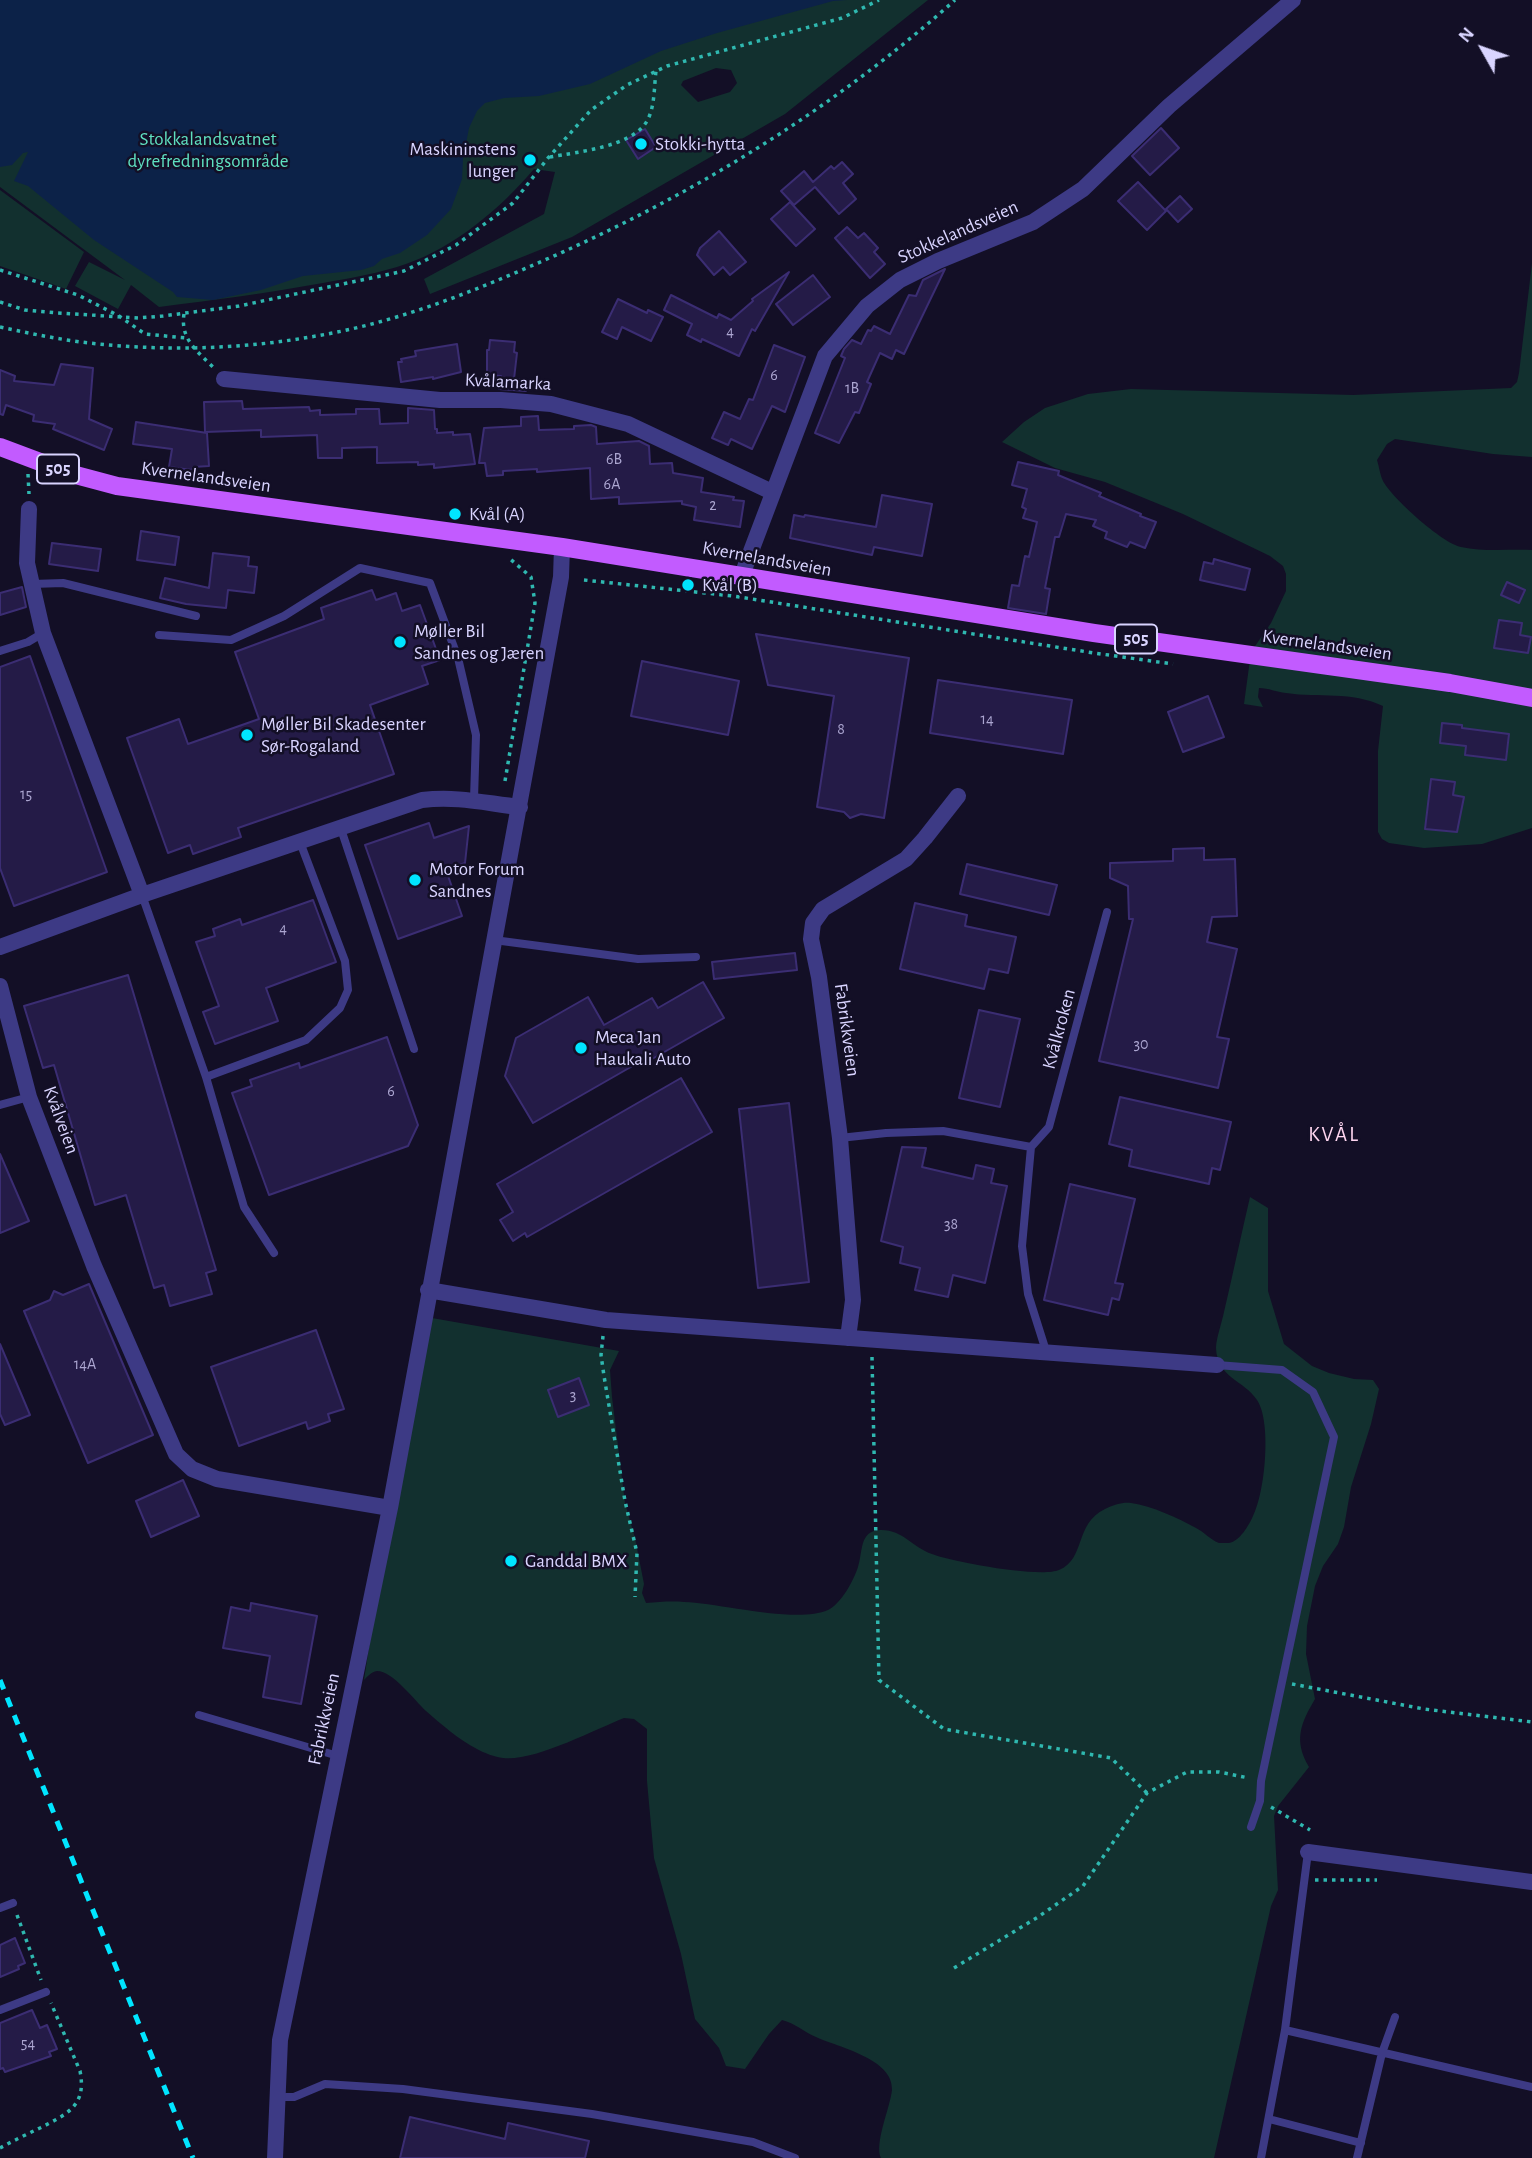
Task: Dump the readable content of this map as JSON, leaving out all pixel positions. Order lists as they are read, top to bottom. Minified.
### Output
{"streets":{"main road":["505","Kvernelandsveien"],"street":["Stokkelandsveien","Kvålamarka","Fabrikkveien","Kvålveien"],"lane":["Kvålkroken"]},"crossings":[["Stokkelandsveien","Kvålamarka"],["Stokkelandsveien","Kvernelandsveien"],["Kvernelandsveien","Fabrikkveien"],["Fabrikkveien","Kvålveien"]],"districts":["KVÅL"],"parks":["Stokkalandsvatnet dyrefredningsområde"],"places":["Stokki-hytta","Maskininstens lunger","Kvål (A)","Kvål (B)","Møller Bil Sandnes og Jæren","Møller Bil Skadesenter Sør-Rogaland","Motor Forum Sandnes","Meca Jan Haukali Auto","Ganddal BMX"],"house_numbers":["4","6","1B","6B","6A","2","14","8","15","4","30","6","38","14A","3","54"],"north":"top left"}
